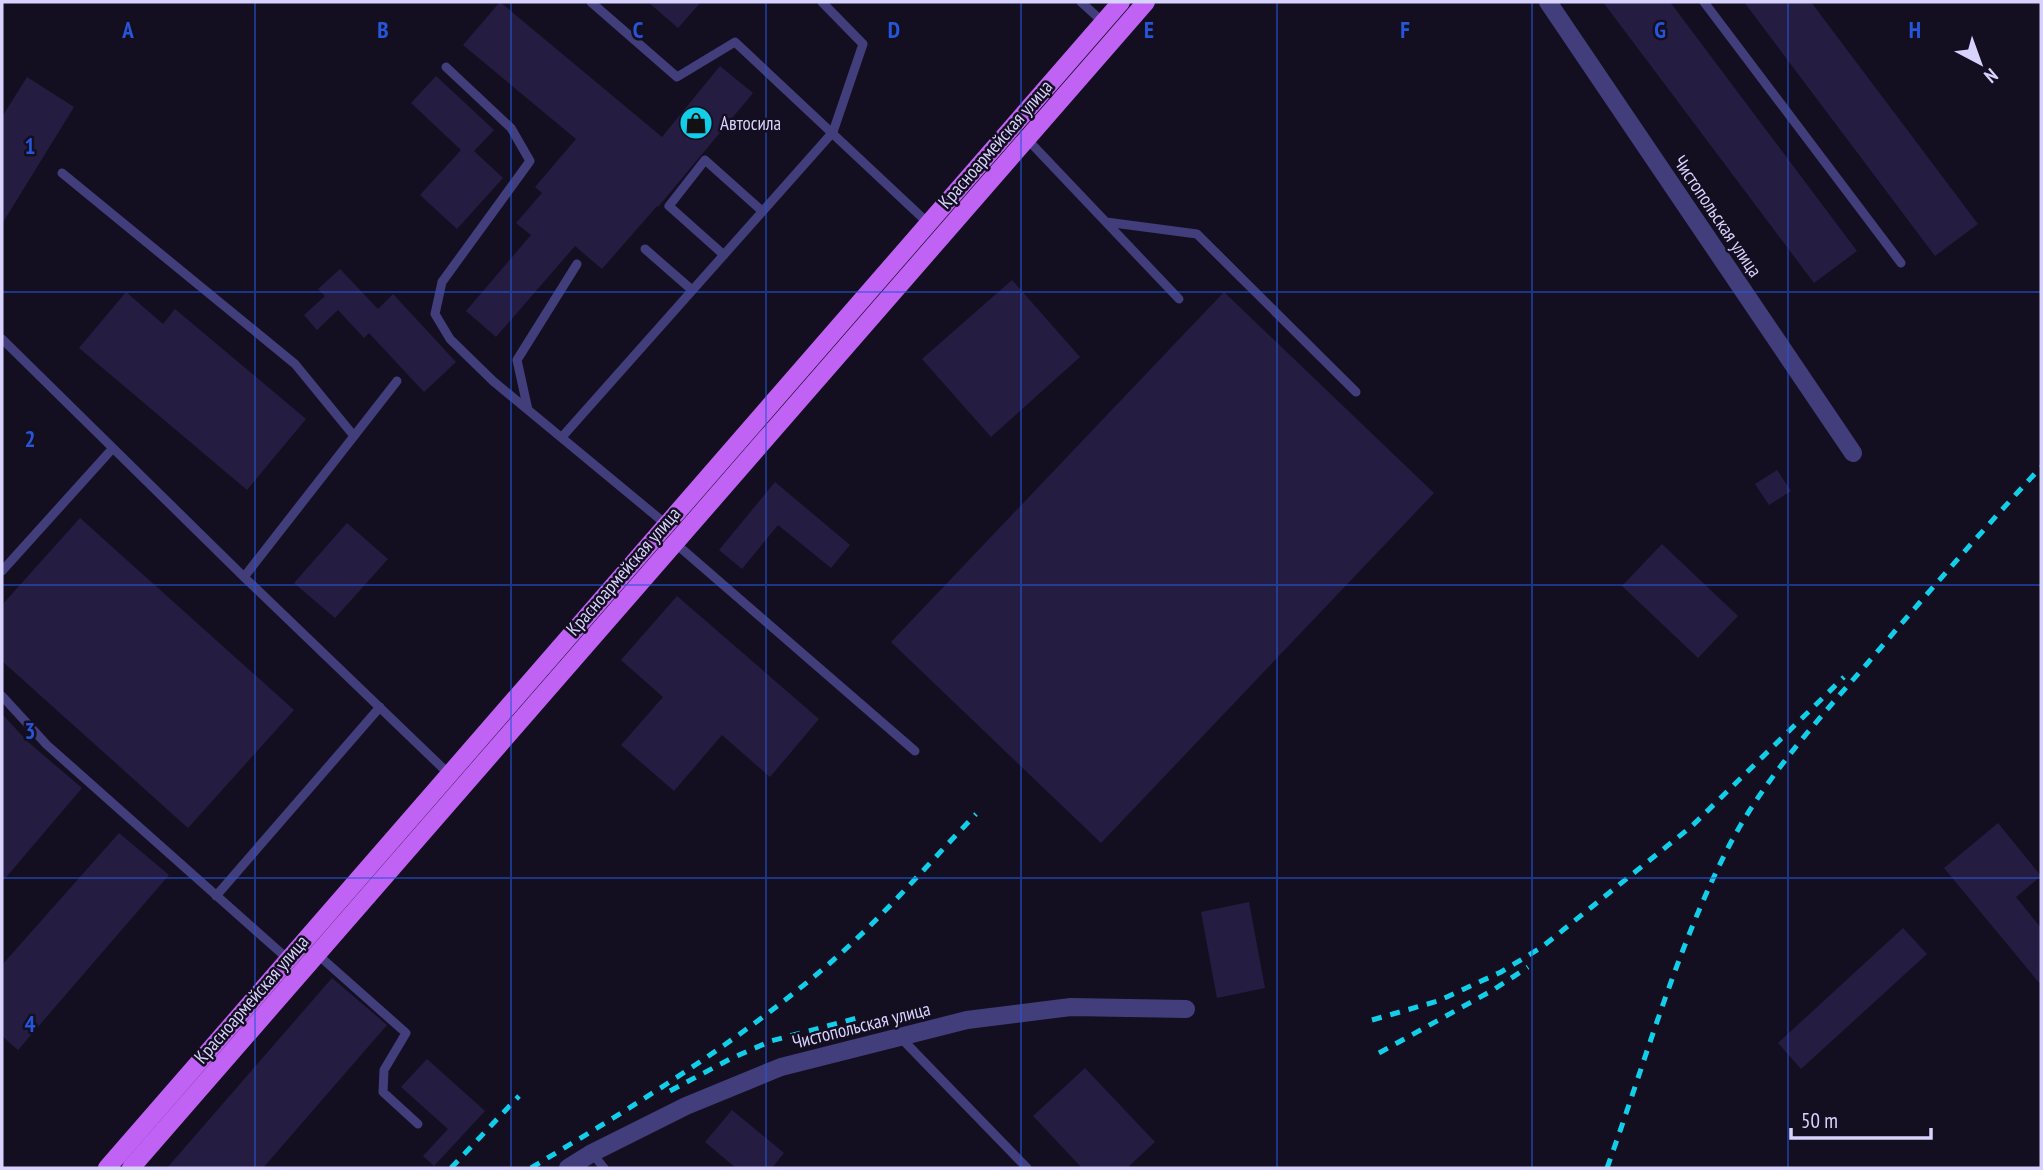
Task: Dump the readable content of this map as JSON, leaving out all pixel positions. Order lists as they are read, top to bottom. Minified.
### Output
{"streets":{"main road":["Красноармейская улица"],"street":["Чистопольская улица"]},"places":{"shop":["Автосила"]},"scale_bar":"50 m","north":"bottom right","grid":{"columns":["A","B","C","D","E","F","G","H"],"rows":["1","2","3","4"]}}
